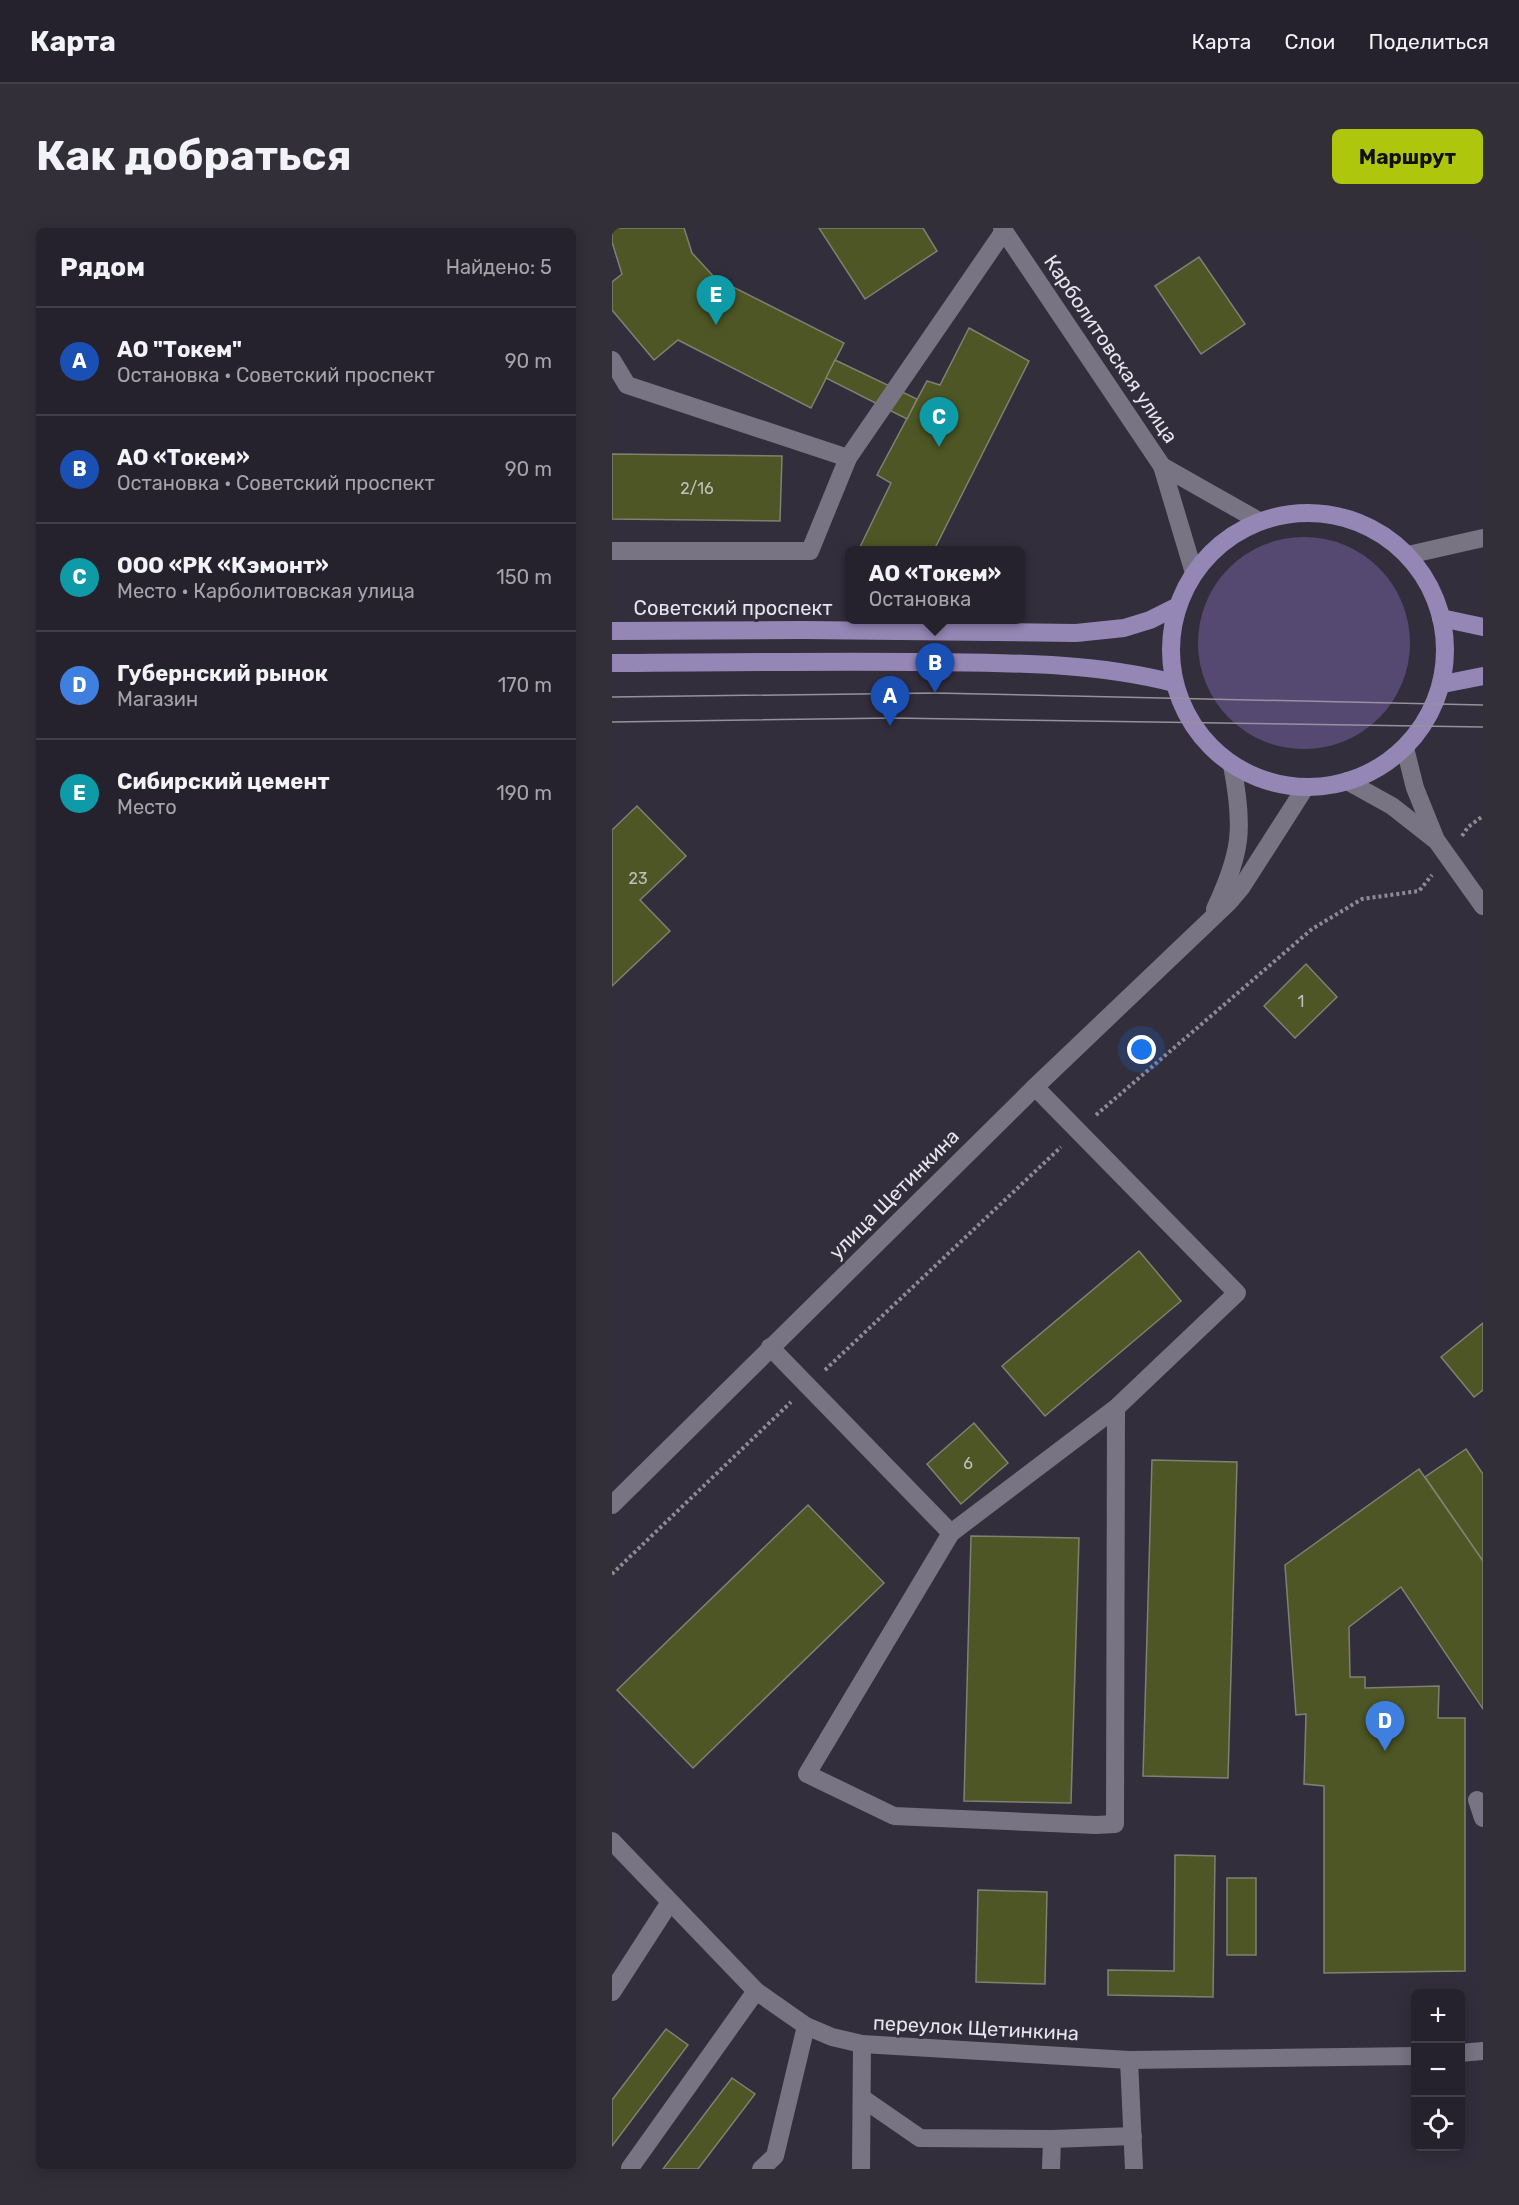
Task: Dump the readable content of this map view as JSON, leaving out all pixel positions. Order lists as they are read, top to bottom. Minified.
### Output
{"streets":{"main road":["Советский проспект"],"street":["Карболитовская улица","улица Щетинкина","переулок Щетинкина"]},"house_numbers":["2/16","23","1","6"],"page":{"header":"Карта","nav":["Карта","Слои","Поделиться"],"buttons":"Маршрут","title":"Как добраться","heading":["Рядом","Найдено: 5"],"pins":["E","C","B","A","D"],"list":[{"mark":"A","name":"АО \"Токем\"","note":"Остановка · Советский проспект","value":"90 m"},{"mark":"B","name":"АО «Токем»","note":"Остановка · Советский проспект","value":"90 m"},{"mark":"C","name":"ООО «РК «Кэмонт»","note":"Место · Карболитовская улица","value":"150 m"},{"mark":"D","name":"Губернский рынок","note":"Магазин","value":"170 m"},{"mark":"E","name":"Сибирский цемент","note":"Место","value":"190 m"}],"popup":["АО «Токем»","Остановка"],"map_buttons":["+","−"]}}
